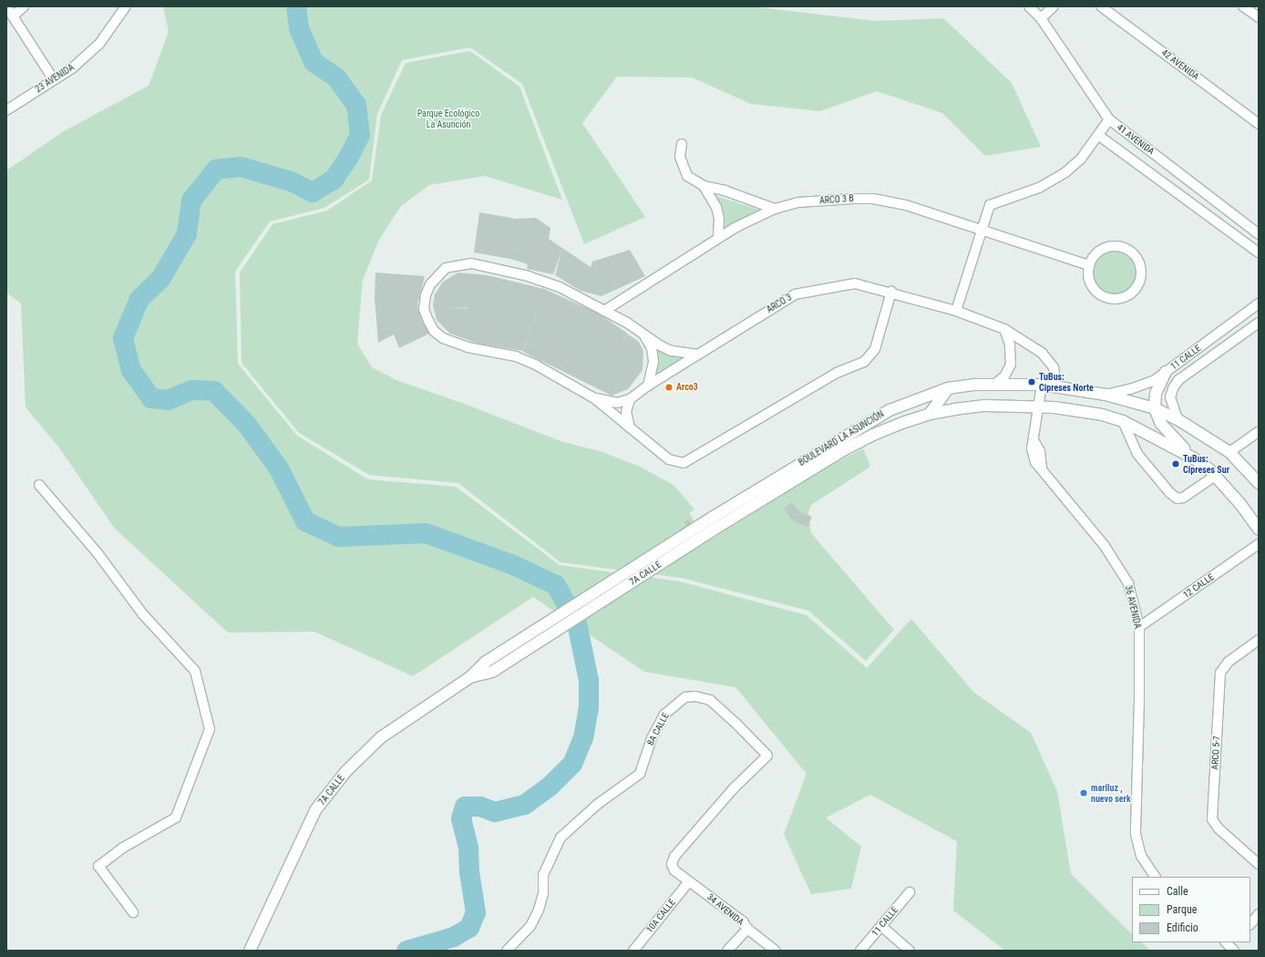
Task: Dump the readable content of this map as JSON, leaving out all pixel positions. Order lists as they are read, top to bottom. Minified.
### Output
{"streets":{"main road":["BOULEVARD LA ASUNCIÓN","7A CALLE"],"street":["42 AVENIDA","23 AVENIDA","41 AVENIDA","ARCO 3 B","ARCO 3","11 CALLE","12 CALLE","36 AVENIDA","8A CALLE","ARCO 5-7","34 AVENIDA","10A CALLE"]},"crossings":[["ARCO 3","BOULEVARD LA ASUNCIÓN"],["11 CALLE","BOULEVARD LA ASUNCIÓN"],["BOULEVARD LA ASUNCIÓN","7A CALLE"],["BOULEVARD LA ASUNCIÓN","36 AVENIDA"],["12 CALLE","36 AVENIDA"],["8A CALLE","34 AVENIDA"],["34 AVENIDA","10A CALLE"]],"parks":["Parque Ecológico La Asunción"],"places":["TuBus: Cipreses Norte","Arco3","TuBus: Cipreses Sur","mariluz , nuevo serk"],"legend":["Calle","Parque","Edificio"]}
